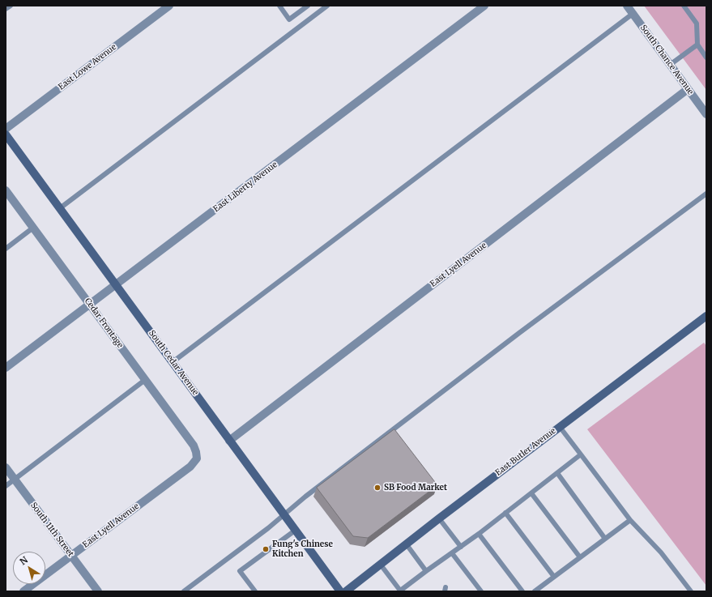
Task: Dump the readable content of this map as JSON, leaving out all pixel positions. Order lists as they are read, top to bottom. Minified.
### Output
{"streets":{"main road":["South Cedar Avenue","East Butler Avenue"],"street":["South Chance Avenue","East Lowe Avenue","East Liberty Avenue","East Lyell Avenue","Cedar Frontage","South 11th Street"]},"crossings":[["South Chance Avenue","East Lyell Avenue"],["East Liberty Avenue","Cedar Frontage"],["East Liberty Avenue","South Cedar Avenue"],["East Lyell Avenue","Cedar Frontage"],["East Lyell Avenue","South Cedar Avenue"],["East Lyell Avenue","South 11th Street"]],"places":["SB Food Market","Fung's Chinese Kitchen"],"north":"top left"}
